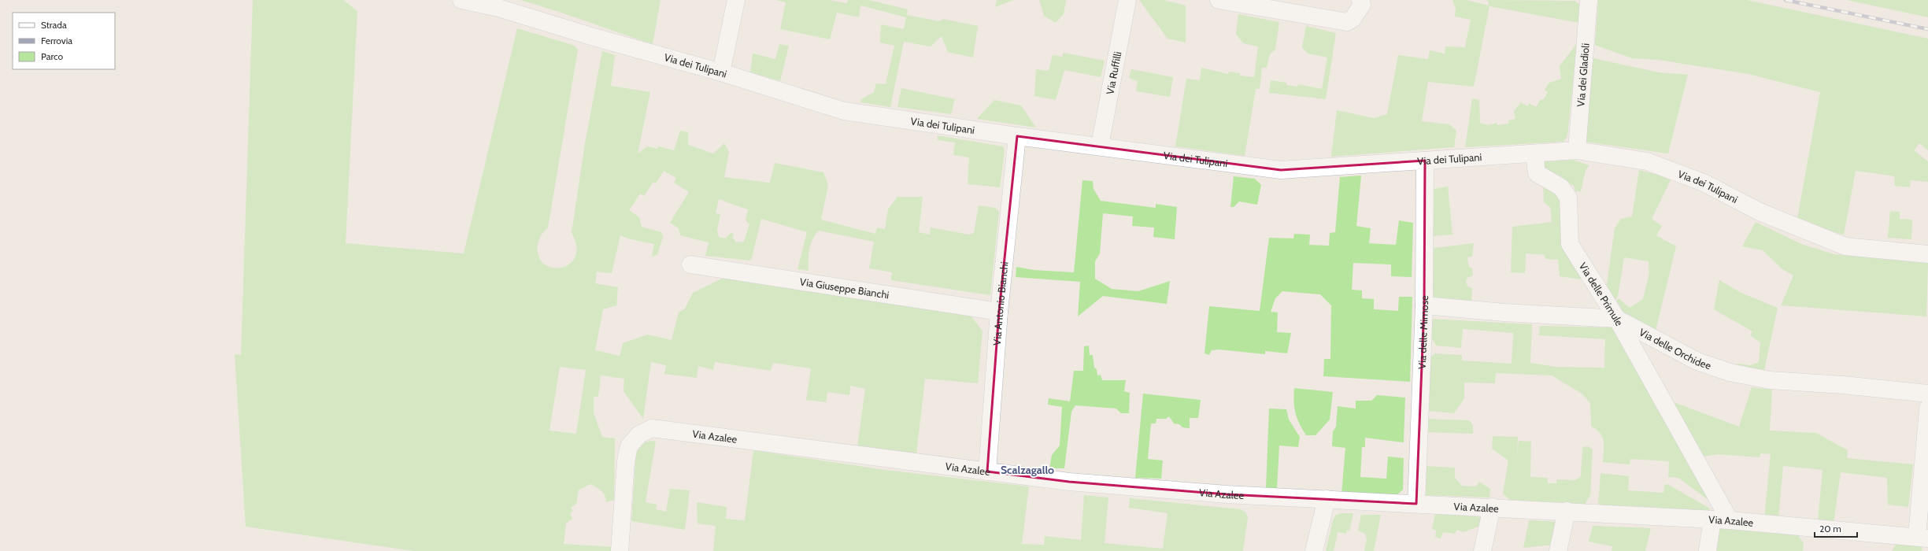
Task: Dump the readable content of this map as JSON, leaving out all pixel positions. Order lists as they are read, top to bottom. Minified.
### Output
{"streets":{"street":["Via dei Tulipani","Via Ruffilli","Via dei Gladioli","Via Giuseppe Bianchi","Via delle Primule","Via Antonio Bianchi","Via delle Mimose","Via delle Orchidee","Via Azalee"]},"crossings":[["Via dei Tulipani","Via Ruffilli"],["Via dei Tulipani","Via dei Gladioli"],["Via dei Tulipani","Via delle Primule"],["Via dei Tulipani","Via Antonio Bianchi"],["Via dei Tulipani","Via delle Mimose"],["Via Giuseppe Bianchi","Via Antonio Bianchi"],["Via delle Primule","Via delle Orchidee"],["Via delle Primule","Via Azalee"],["Via Antonio Bianchi","Via Azalee"],["Via delle Mimose","Via delle Orchidee"],["Via delle Mimose","Via Azalee"]],"districts":["Scalzagallo"],"legend":["Strada","Ferrovia","Parco"],"scale_bar":"20 m"}
